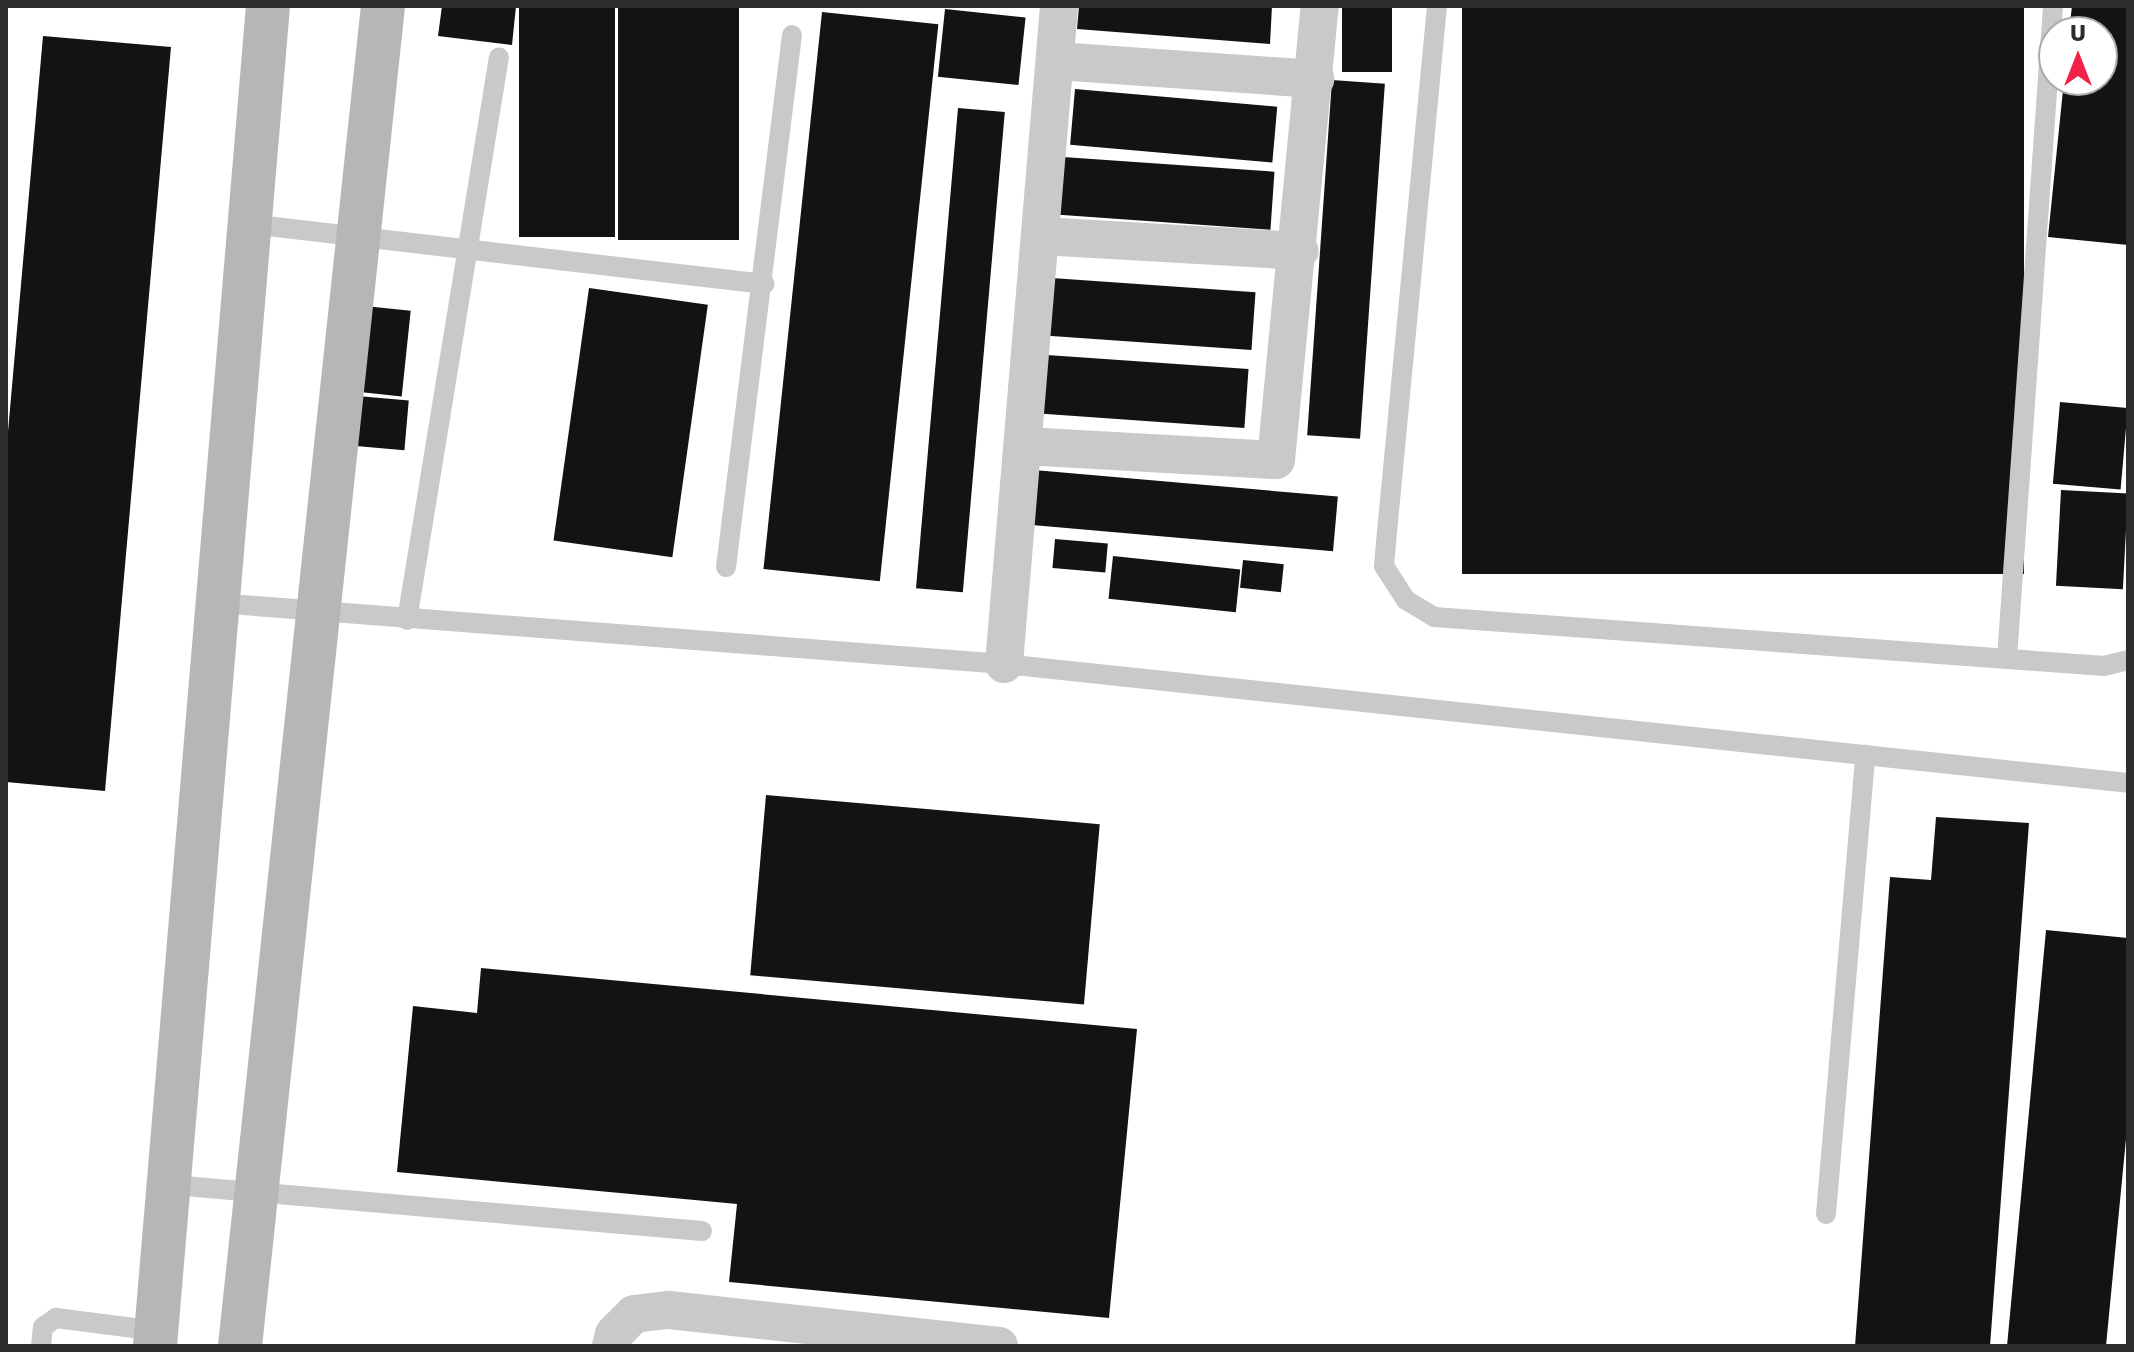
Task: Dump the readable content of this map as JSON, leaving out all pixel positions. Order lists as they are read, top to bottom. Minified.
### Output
{"north":"top"}
